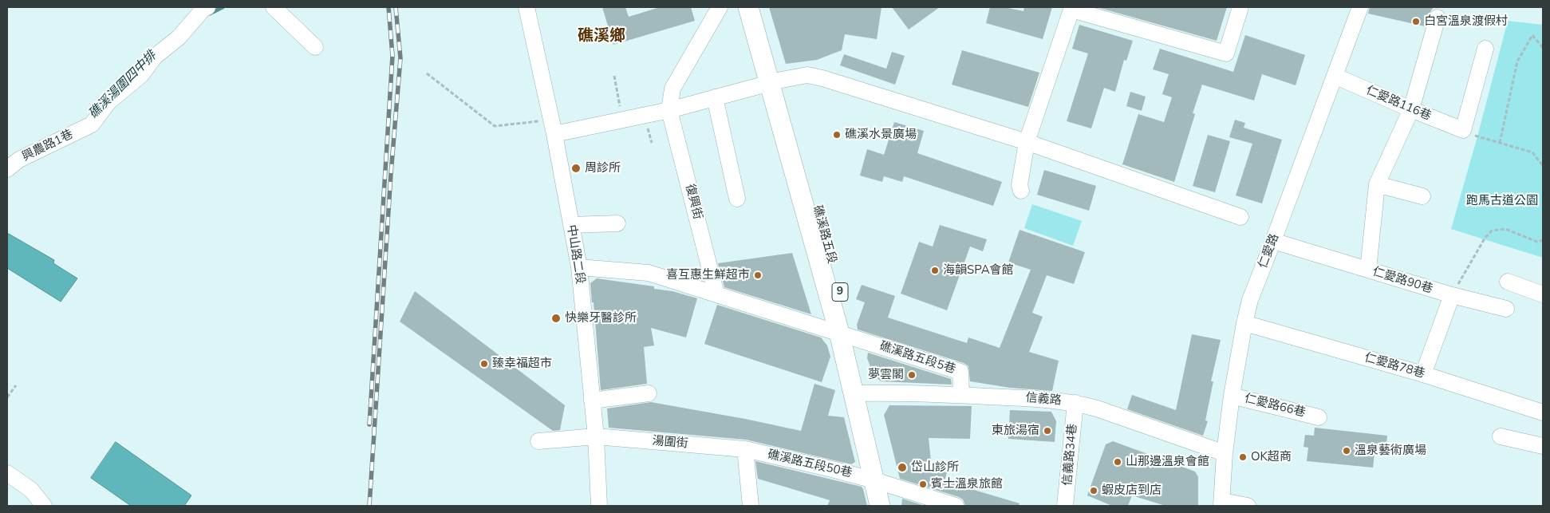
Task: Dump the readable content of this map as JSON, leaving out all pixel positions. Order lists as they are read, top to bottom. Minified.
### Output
{"streets":{"main road":["礁溪路五段","9"],"street":["仁愛路116巷","興農路1巷","復興街","仁愛路","中山路二段","仁愛路90巷","礁溪路五段5巷","仁愛路78巷","信義路","仁愛路66巷","湯圍街","信義路34巷","礁溪路五段50巷"]},"crossings":[["仁愛路116巷","仁愛路"],["礁溪路五段","9"],["礁溪路五段","礁溪路五段5巷"],["礁溪路五段","信義路"],["礁溪路五段","礁溪路五段50巷"],["仁愛路","仁愛路90巷"],["仁愛路","仁愛路78巷"],["仁愛路","信義路"],["仁愛路","仁愛路66巷"],["中山路二段","湯圍街"],["礁溪路五段5巷","信義路"],["信義路","信義路34巷"],["湯圍街","礁溪路五段50巷"]],"districts":["礁溪鄉"],"water":["礁溪湯圍四中排"],"parks":["跑馬古道公園"],"places":["白宮溫泉渡假村","礁溪水景廣場","周診所","海韻SPA會館","喜互惠生鮮超市","快樂牙醫診所","臻幸福超市","夢雲閣","東旅湯宿","溫泉藝術廣場","OK超商","山那邊溫泉會館","岱山診所","賓士溫泉旅館","蝦皮店到店"]}
